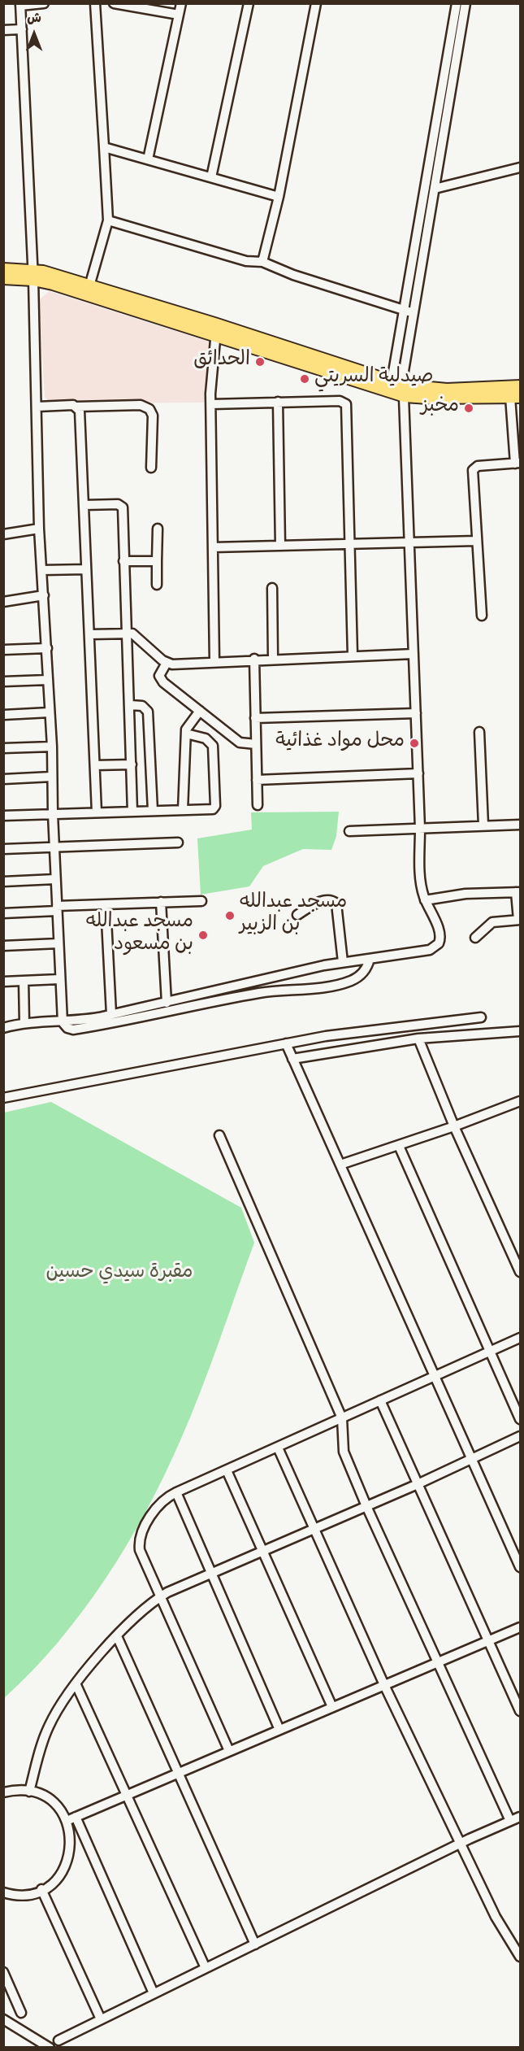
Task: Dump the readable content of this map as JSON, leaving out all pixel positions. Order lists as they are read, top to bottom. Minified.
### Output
{"parks":["مقبرة سيدي حسين"],"places":["الحدائق","صيدلية السريتي","مخبز","محل مواد غذائية","مسجد عبدالله بن الزبير","مسجد عبدالله بن مسعود"],"north":"top"}
